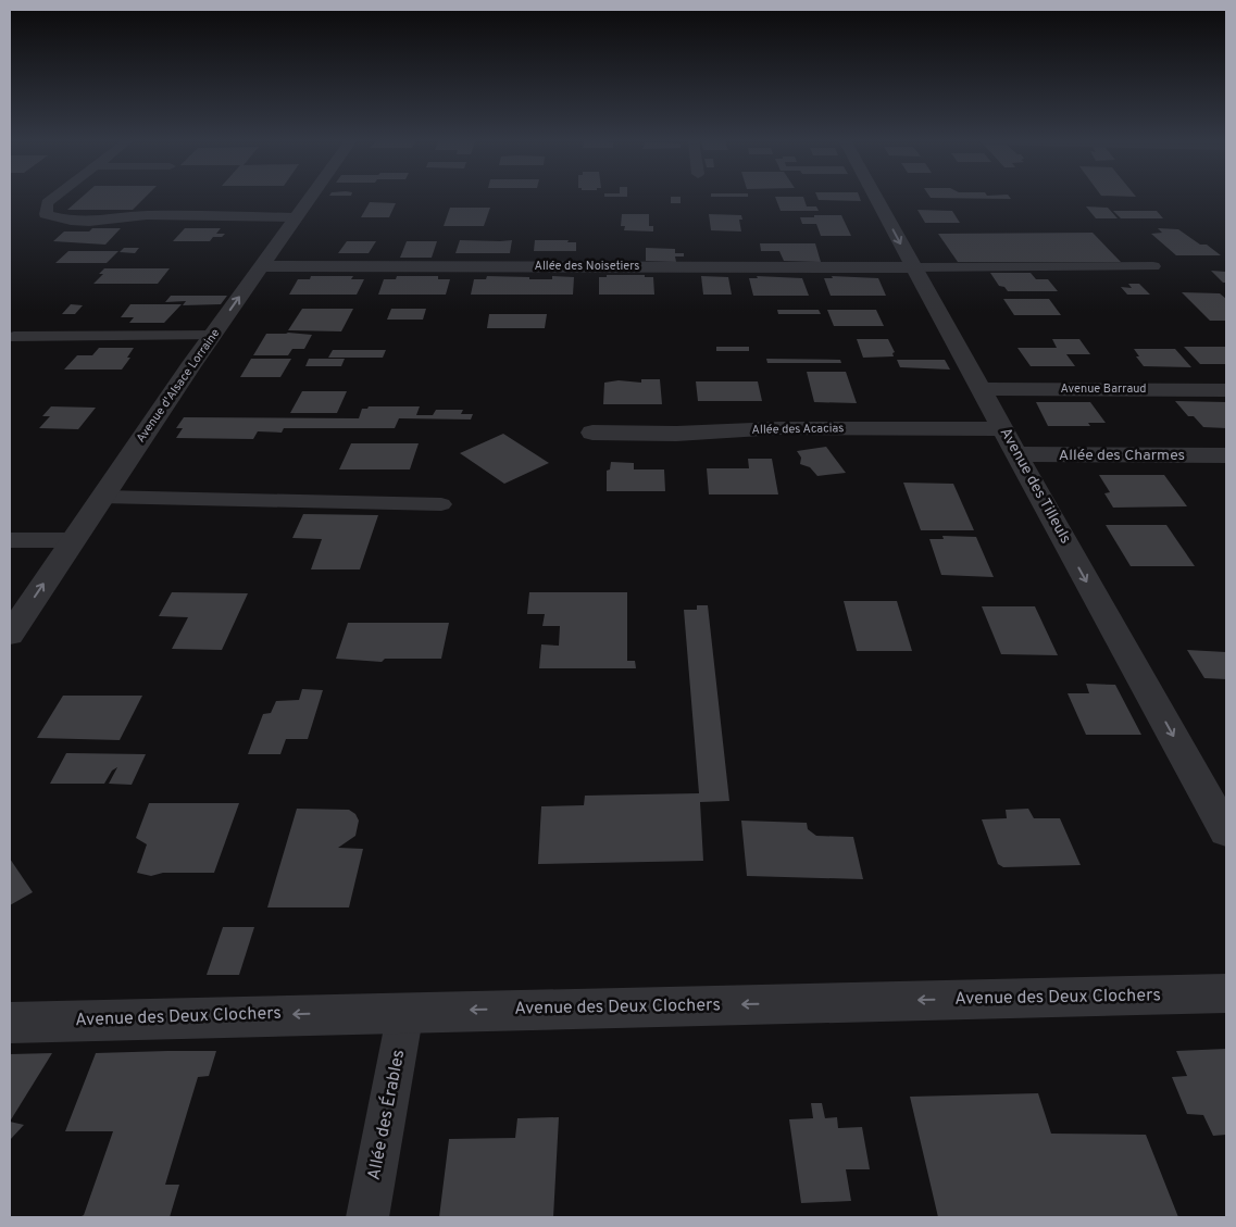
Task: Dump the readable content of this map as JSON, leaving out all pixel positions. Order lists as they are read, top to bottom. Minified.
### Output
{"streets":{"street":["Allée des Noisetiers","Avenue d'Alsace Lorraine","Avenue Barraud","Allée des Acacias","Allée des Charmes","Avenue des Tilleuls","Avenue des Deux Clochers"],"lane":["Allée des Érables"]},"crossings":[["Allée des Noisetiers","Avenue d'Alsace Lorraine"],["Allée des Noisetiers","Avenue des Tilleuls"],["Avenue Barraud","Avenue des Tilleuls"],["Allée des Acacias","Avenue des Tilleuls"],["Allée des Charmes","Avenue des Tilleuls"],["Avenue des Deux Clochers","Allée des Érables"]],"one_way":["Avenue d'Alsace Lorraine","Avenue des Tilleuls","Avenue des Deux Clochers"]}
